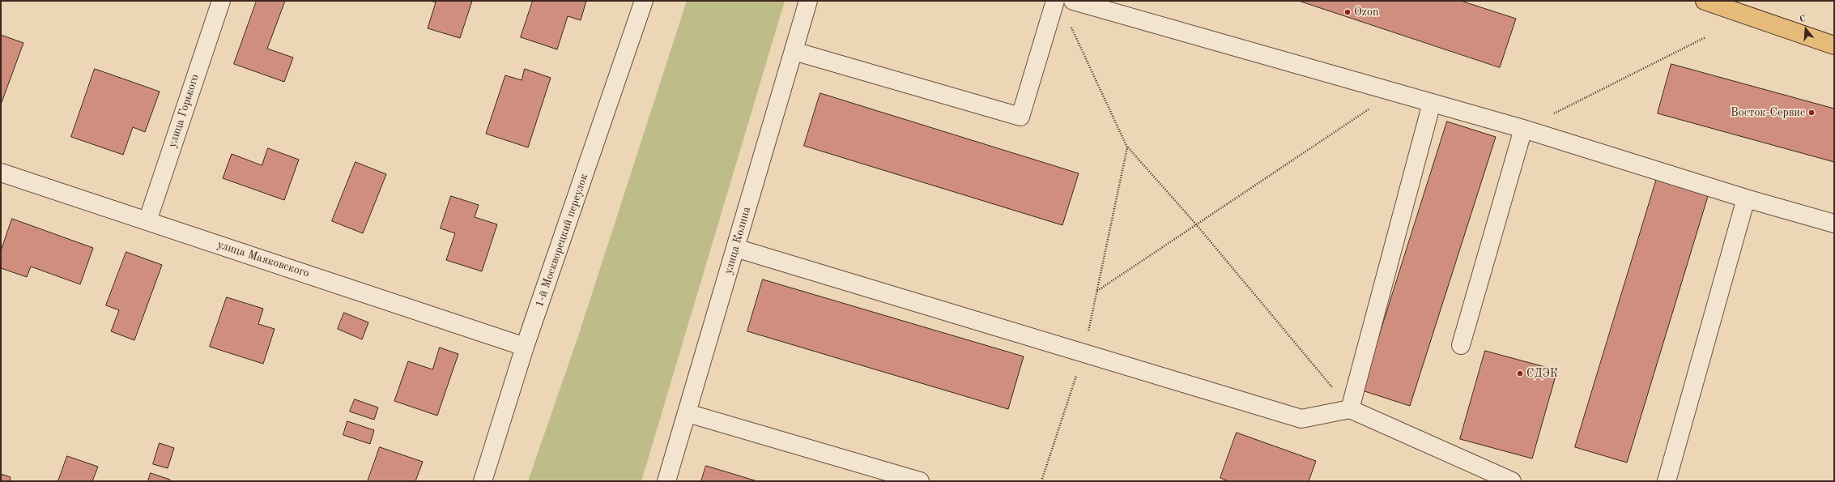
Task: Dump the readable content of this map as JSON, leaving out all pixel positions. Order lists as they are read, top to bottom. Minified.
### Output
{"streets":{"street":["улица Горького","1-й Москворецкий переулок","улица Колина","улица Маяковского"]},"crossings":[["улица Горького","улица Маяковского"],["1-й Москворецкий переулок","улица Маяковского"]],"places":["Ozon","Восток-Сервис","СДЭК"],"north":"top"}
